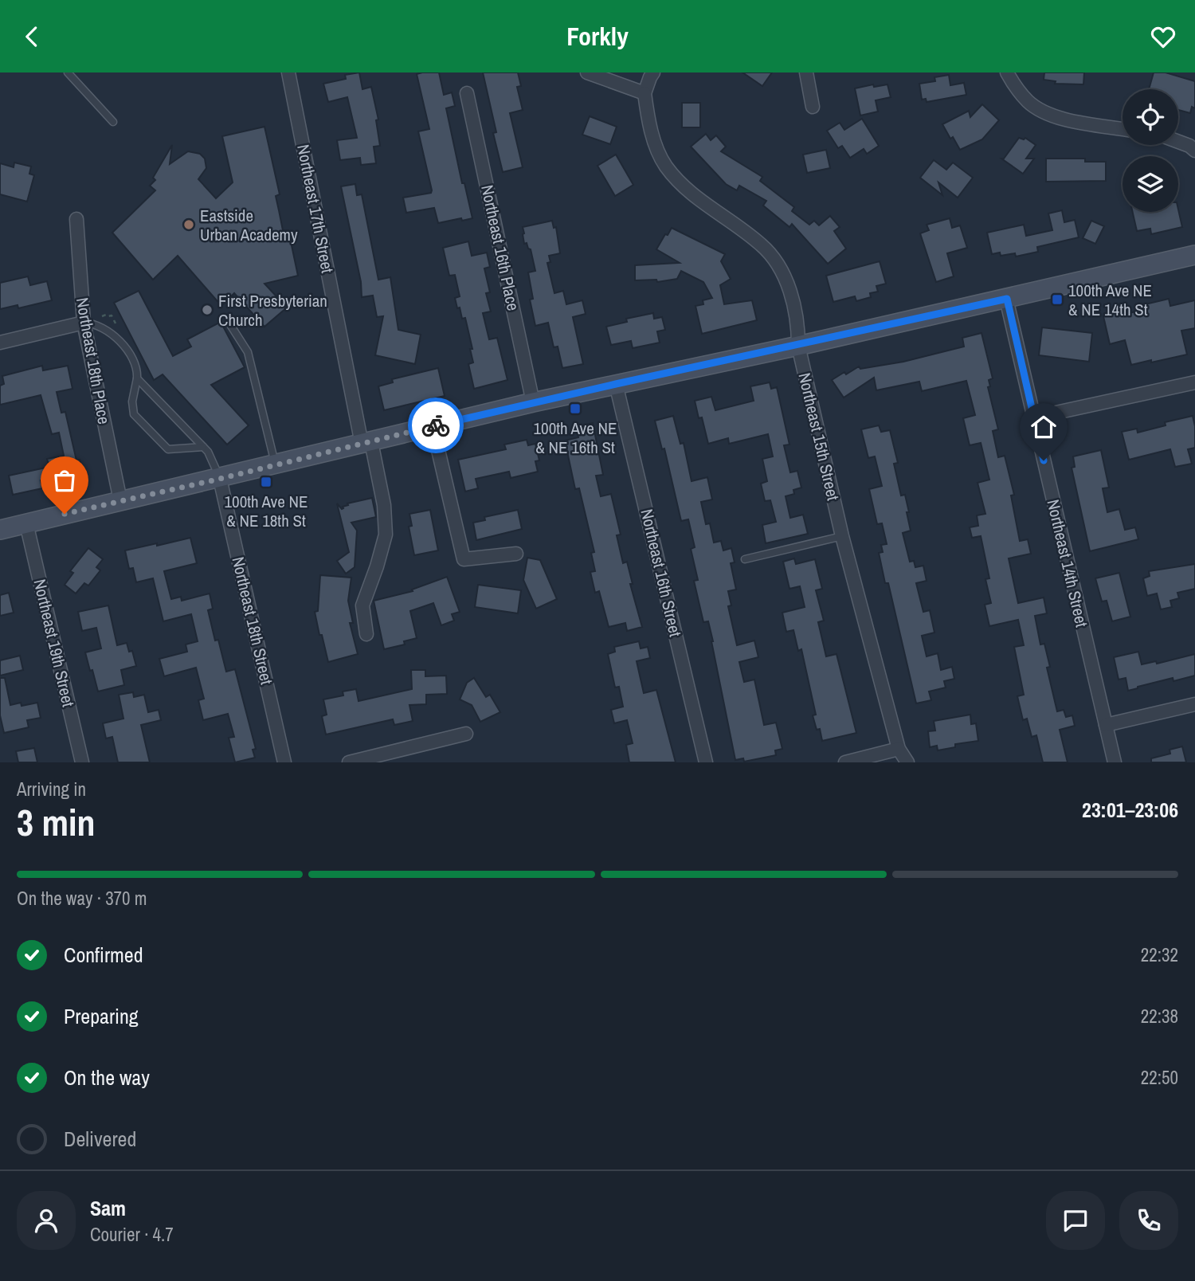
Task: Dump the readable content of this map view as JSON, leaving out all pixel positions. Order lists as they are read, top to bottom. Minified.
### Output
{"streets":{"street":["Northeast 17th Street","Northeast 16th Place","Northeast 18th Place","Northeast 15th Street","Northeast 14th Street","Northeast 16th Street","Northeast 18th Street","Northeast 19th Street"]},"places":{"other":["Eastside Urban Academy","First Presbyterian Church"],"transit":["100th Ave NE & NE 14th St","100th Ave NE & NE 16th St","100th Ave NE & NE 18th St"]},"page":{"header":"Forkly","heading":["3 min","Arriving in","23:01–23:06"],"panel":["Sam","Courier · 4.7"],"bar":"On the way · 370 m","list":[["Confirmed","22:32"],["Preparing","22:38"],["On the way","22:50"],"Delivered"]}}
